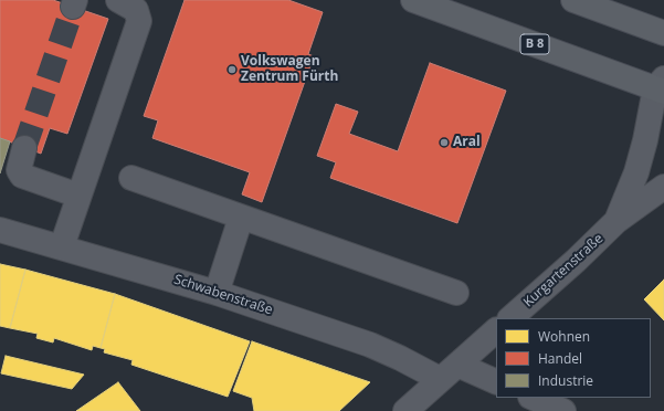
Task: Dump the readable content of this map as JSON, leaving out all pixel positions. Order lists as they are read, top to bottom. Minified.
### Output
{"streets":{"main road":["B 8"],"street":["Kurgartenstraße","Schwabenstraße"]},"crossings":[["B 8","Kurgartenstraße"]],"places":["Volkswagen Zentrum Fürth","Aral"],"legend":["Wohnen","Handel","Industrie"]}
